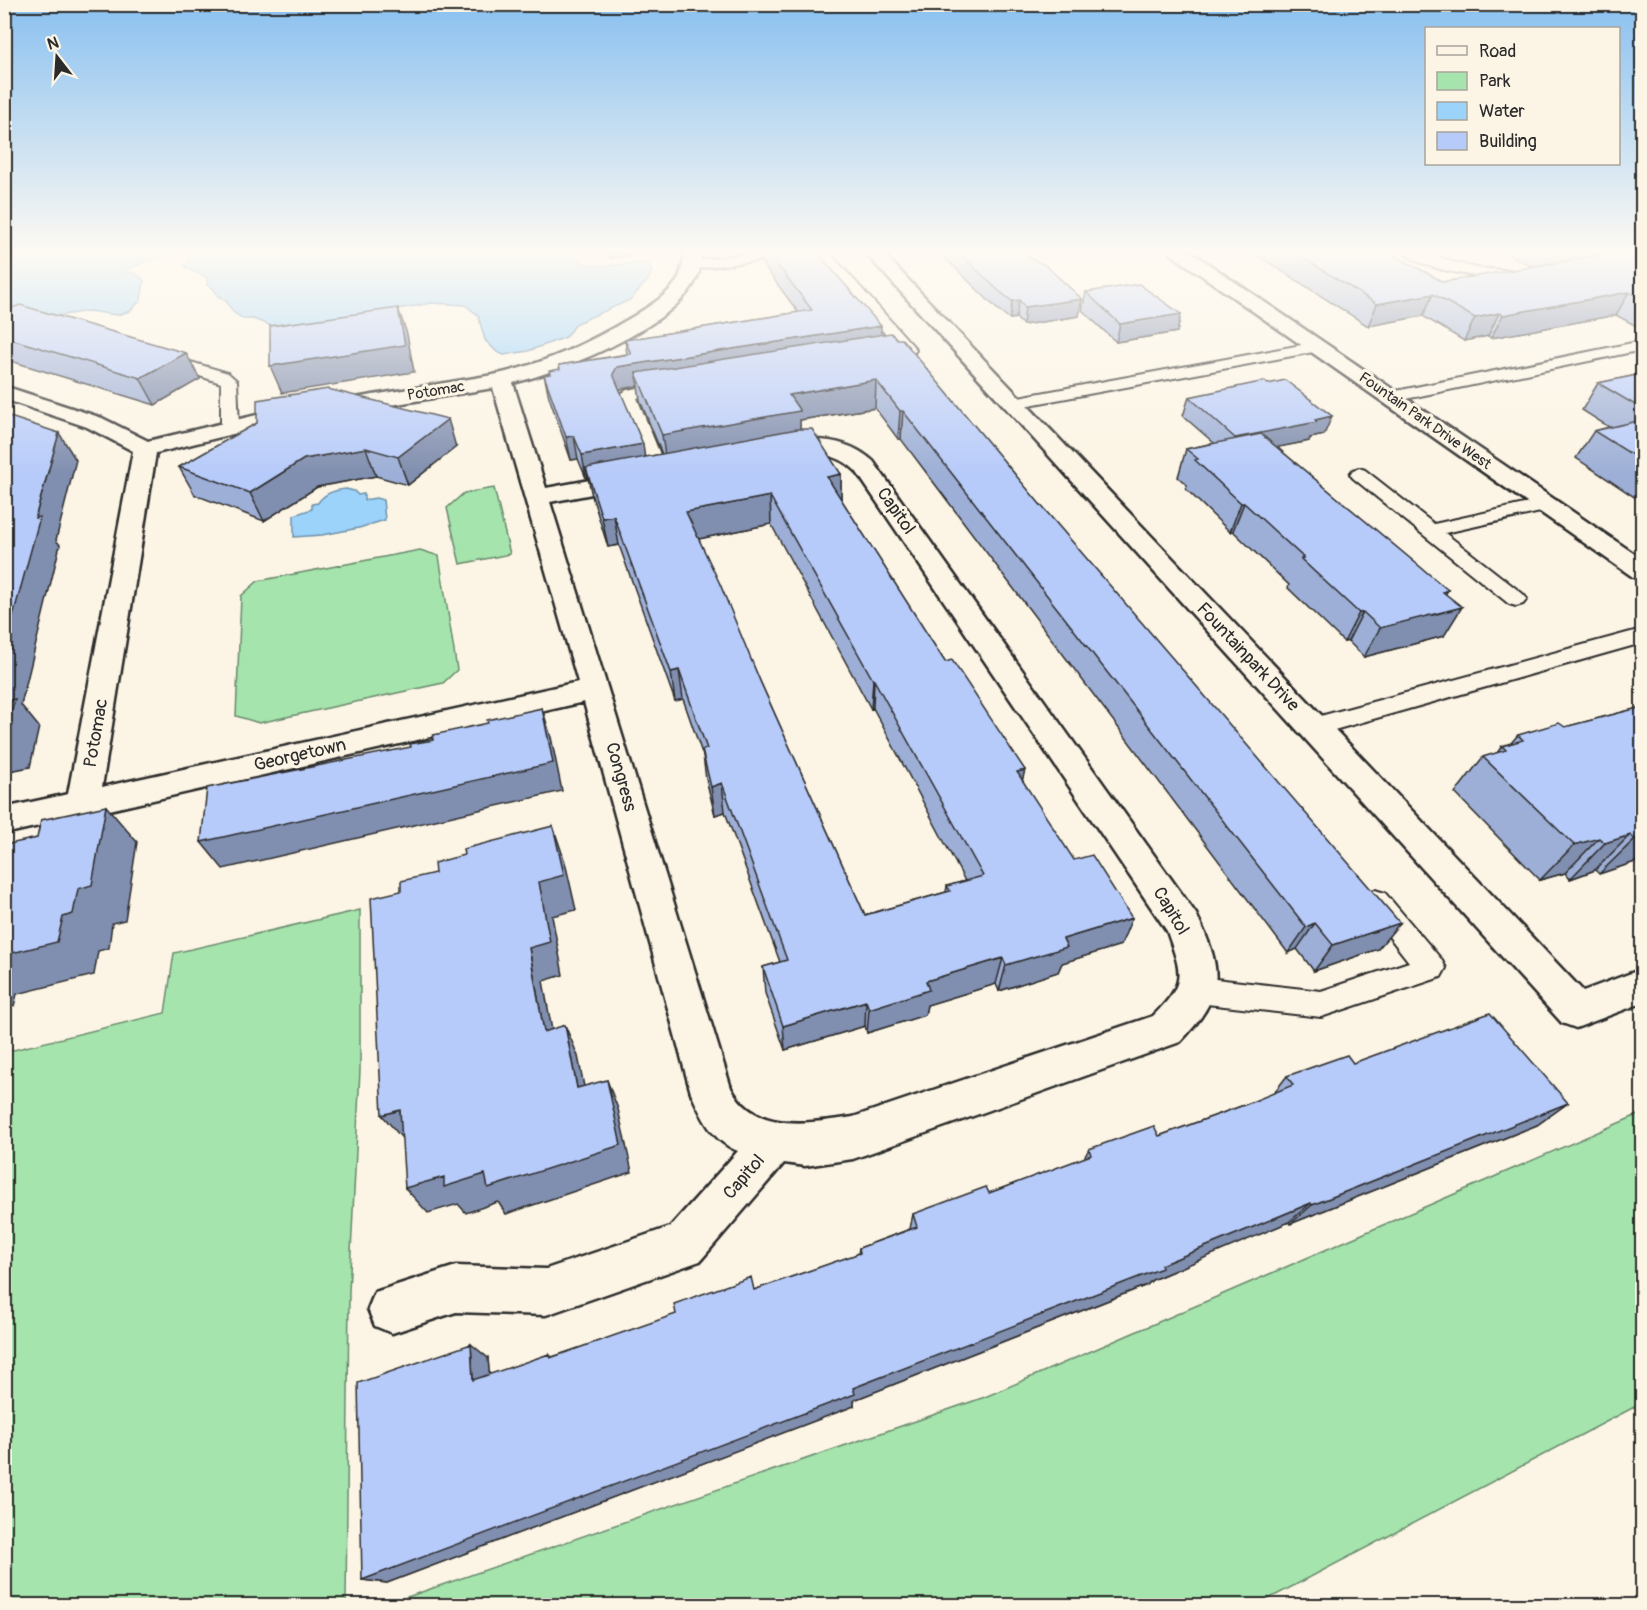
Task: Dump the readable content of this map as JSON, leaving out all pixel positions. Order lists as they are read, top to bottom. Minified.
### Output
{"streets":{"street":["Potomac","Fountain Park Drive West","Capitol","Fountainpark Drive","Georgetown","Congress"]},"crossings":[["Potomac","Georgetown"],["Potomac","Congress"],["Capitol","Congress"],["Georgetown","Congress"]],"legend":["Road","Park","Water","Building"],"north":"top"}
